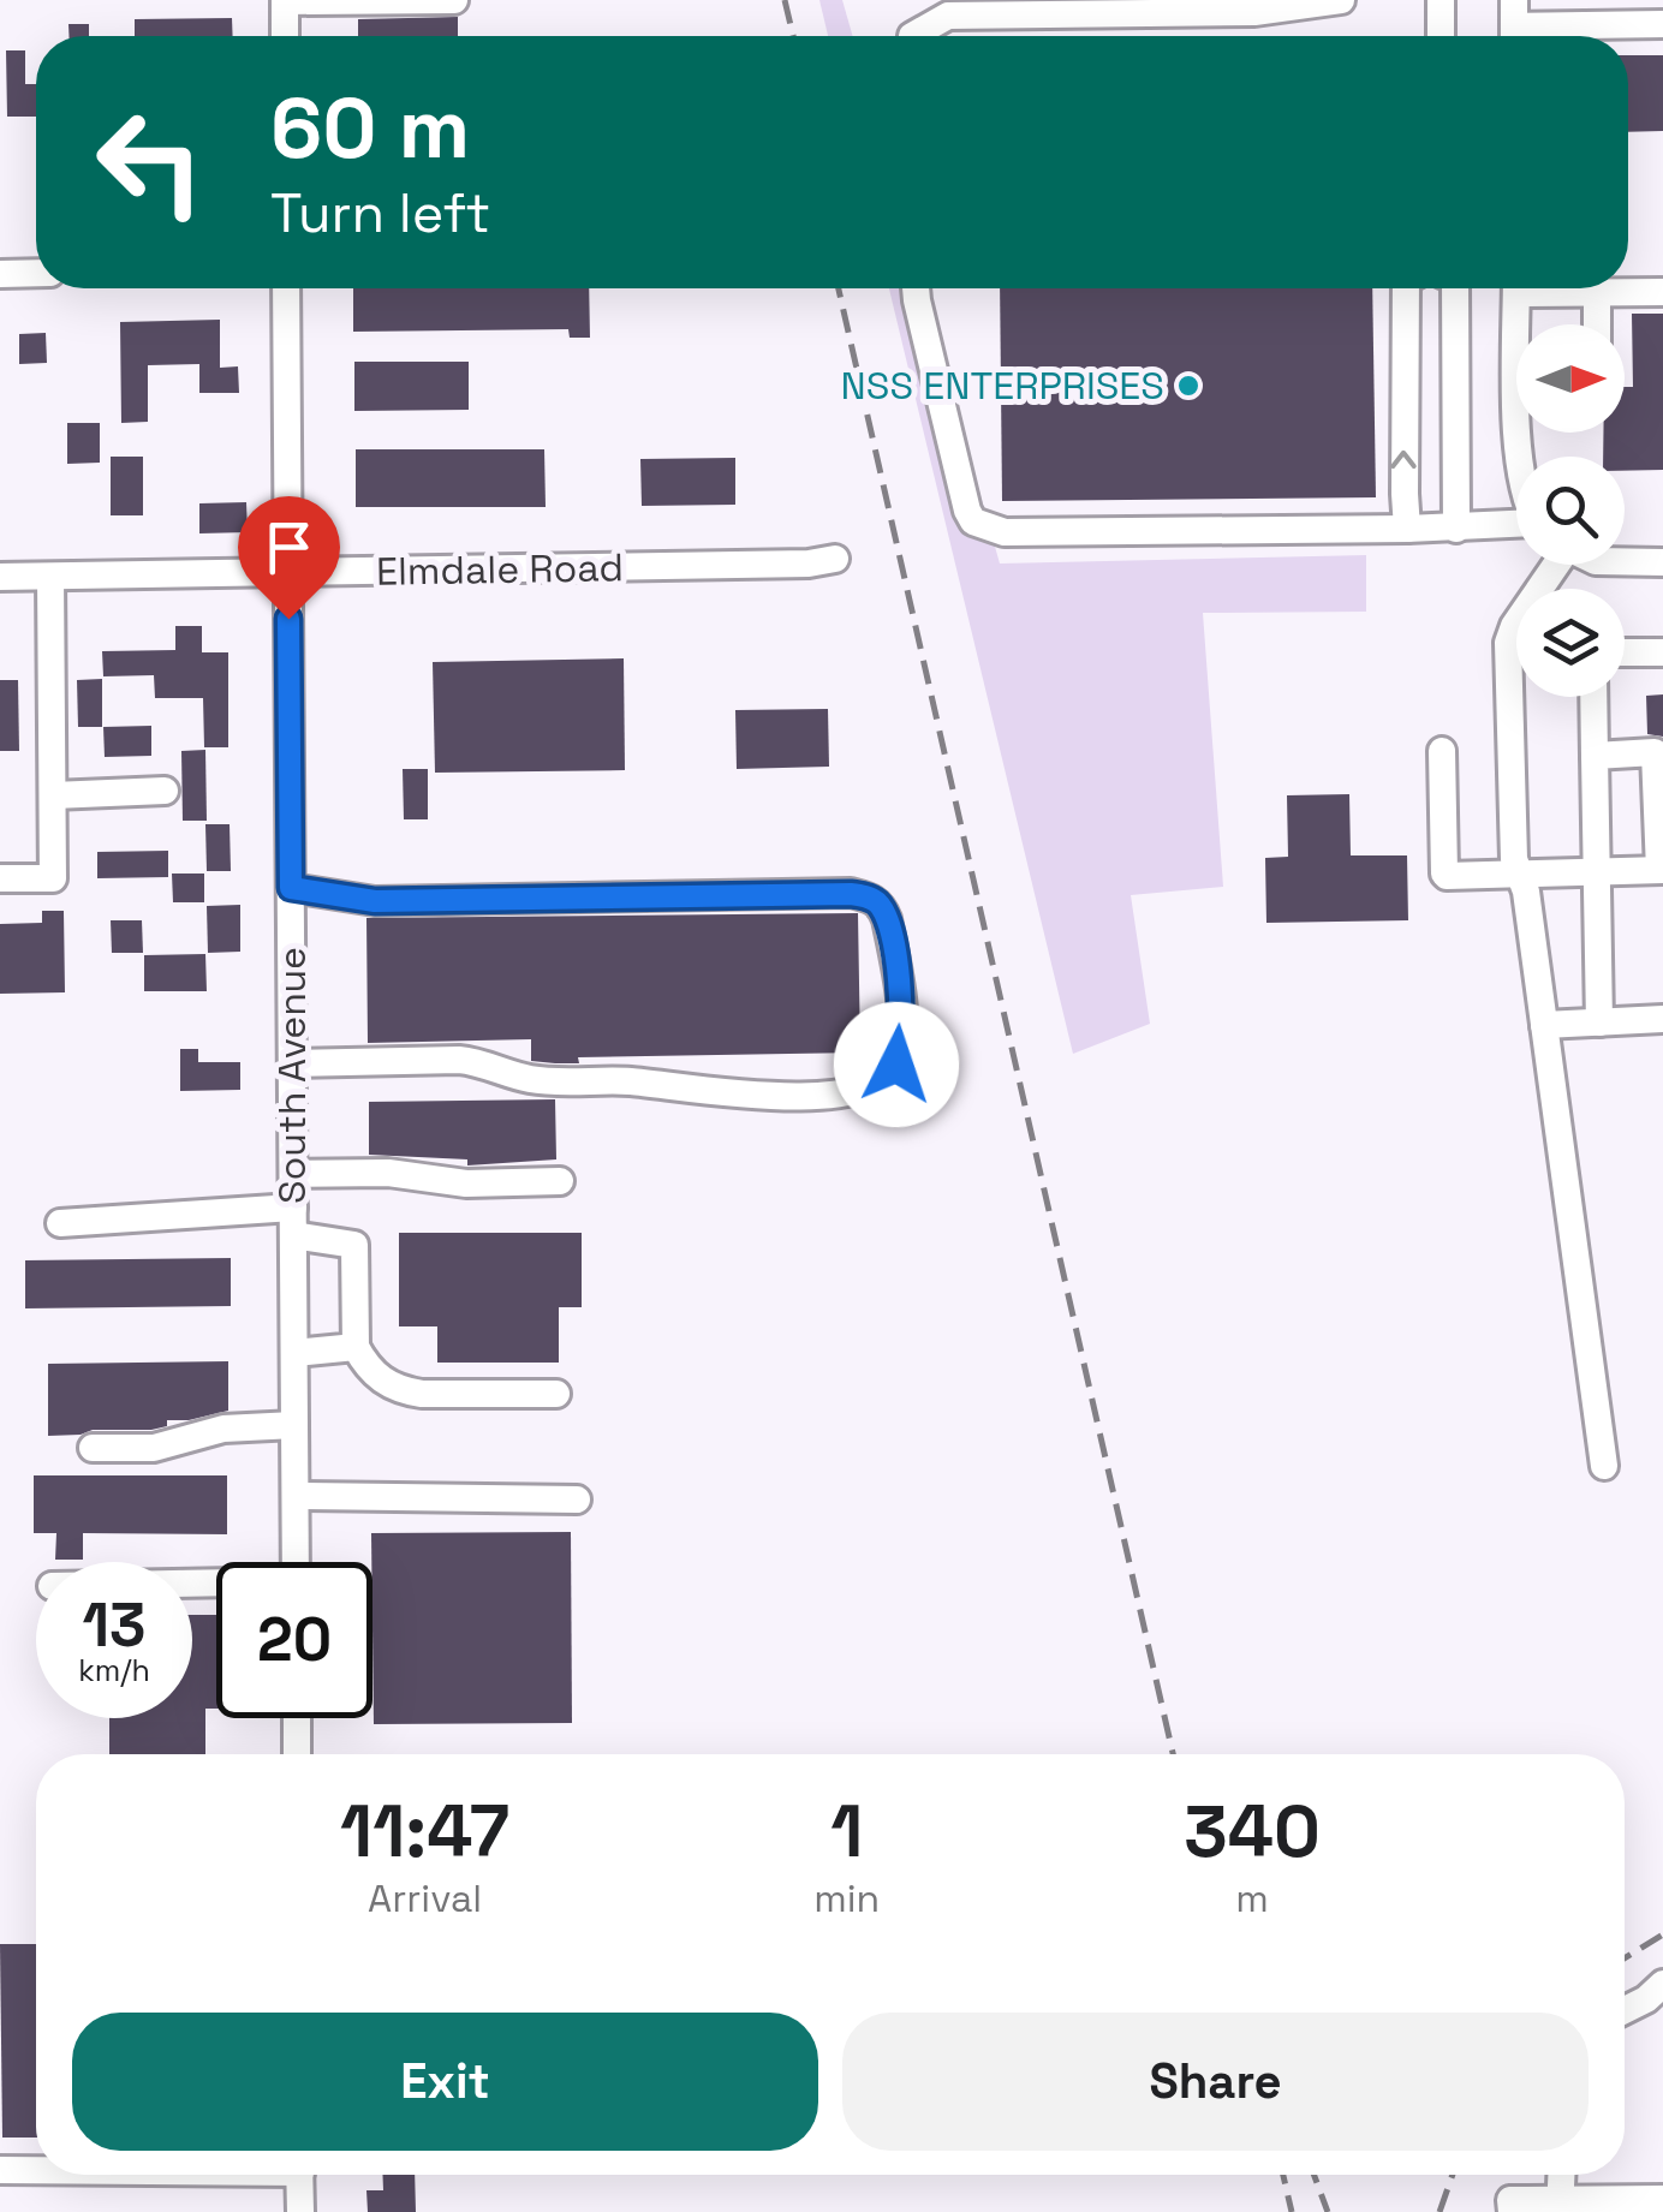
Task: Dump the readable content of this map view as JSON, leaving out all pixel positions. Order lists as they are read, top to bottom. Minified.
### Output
{"streets":{"street":["Elmdale Road","South Avenue"]},"crossings":[["Elmdale Road","South Avenue"]],"places":["NSS ENTERPRISES"],"north":"right","page":{"turn":["60 m","Turn left"],"speed":"13 km/h","limit":"20","eta":["11:47","Arrival","1","min","340","m"],"buttons":["Exit","Share"]}}
